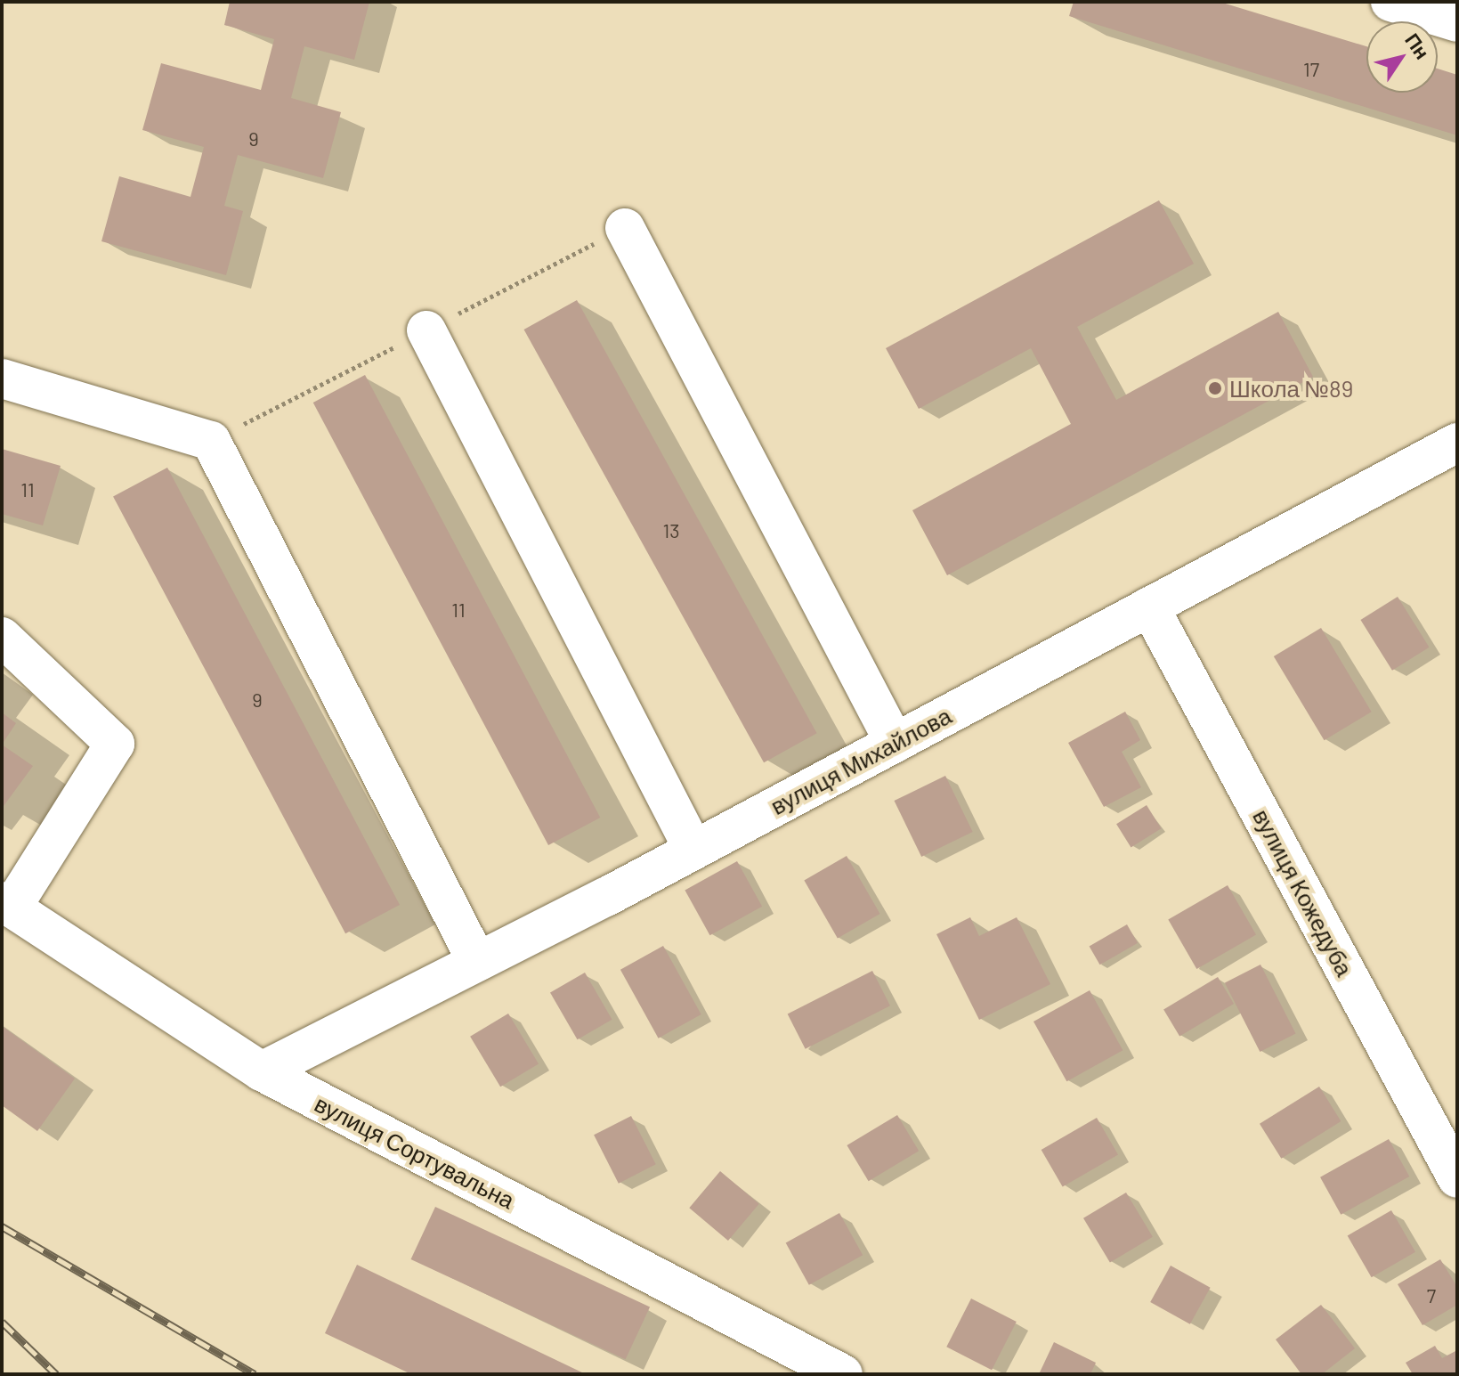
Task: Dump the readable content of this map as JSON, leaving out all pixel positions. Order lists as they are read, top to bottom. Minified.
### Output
{"streets":{"street":["вулиця Михайлова","вулиця Кожедуба","вулиця Сортувальна"]},"crossings":[["вулиця Михайлова","вулиця Кожедуба"],["вулиця Михайлова","вулиця Сортувальна"]],"places":["Школа №89"],"house_numbers":["17","9","11","13","11","9","7"],"north":"top right"}
